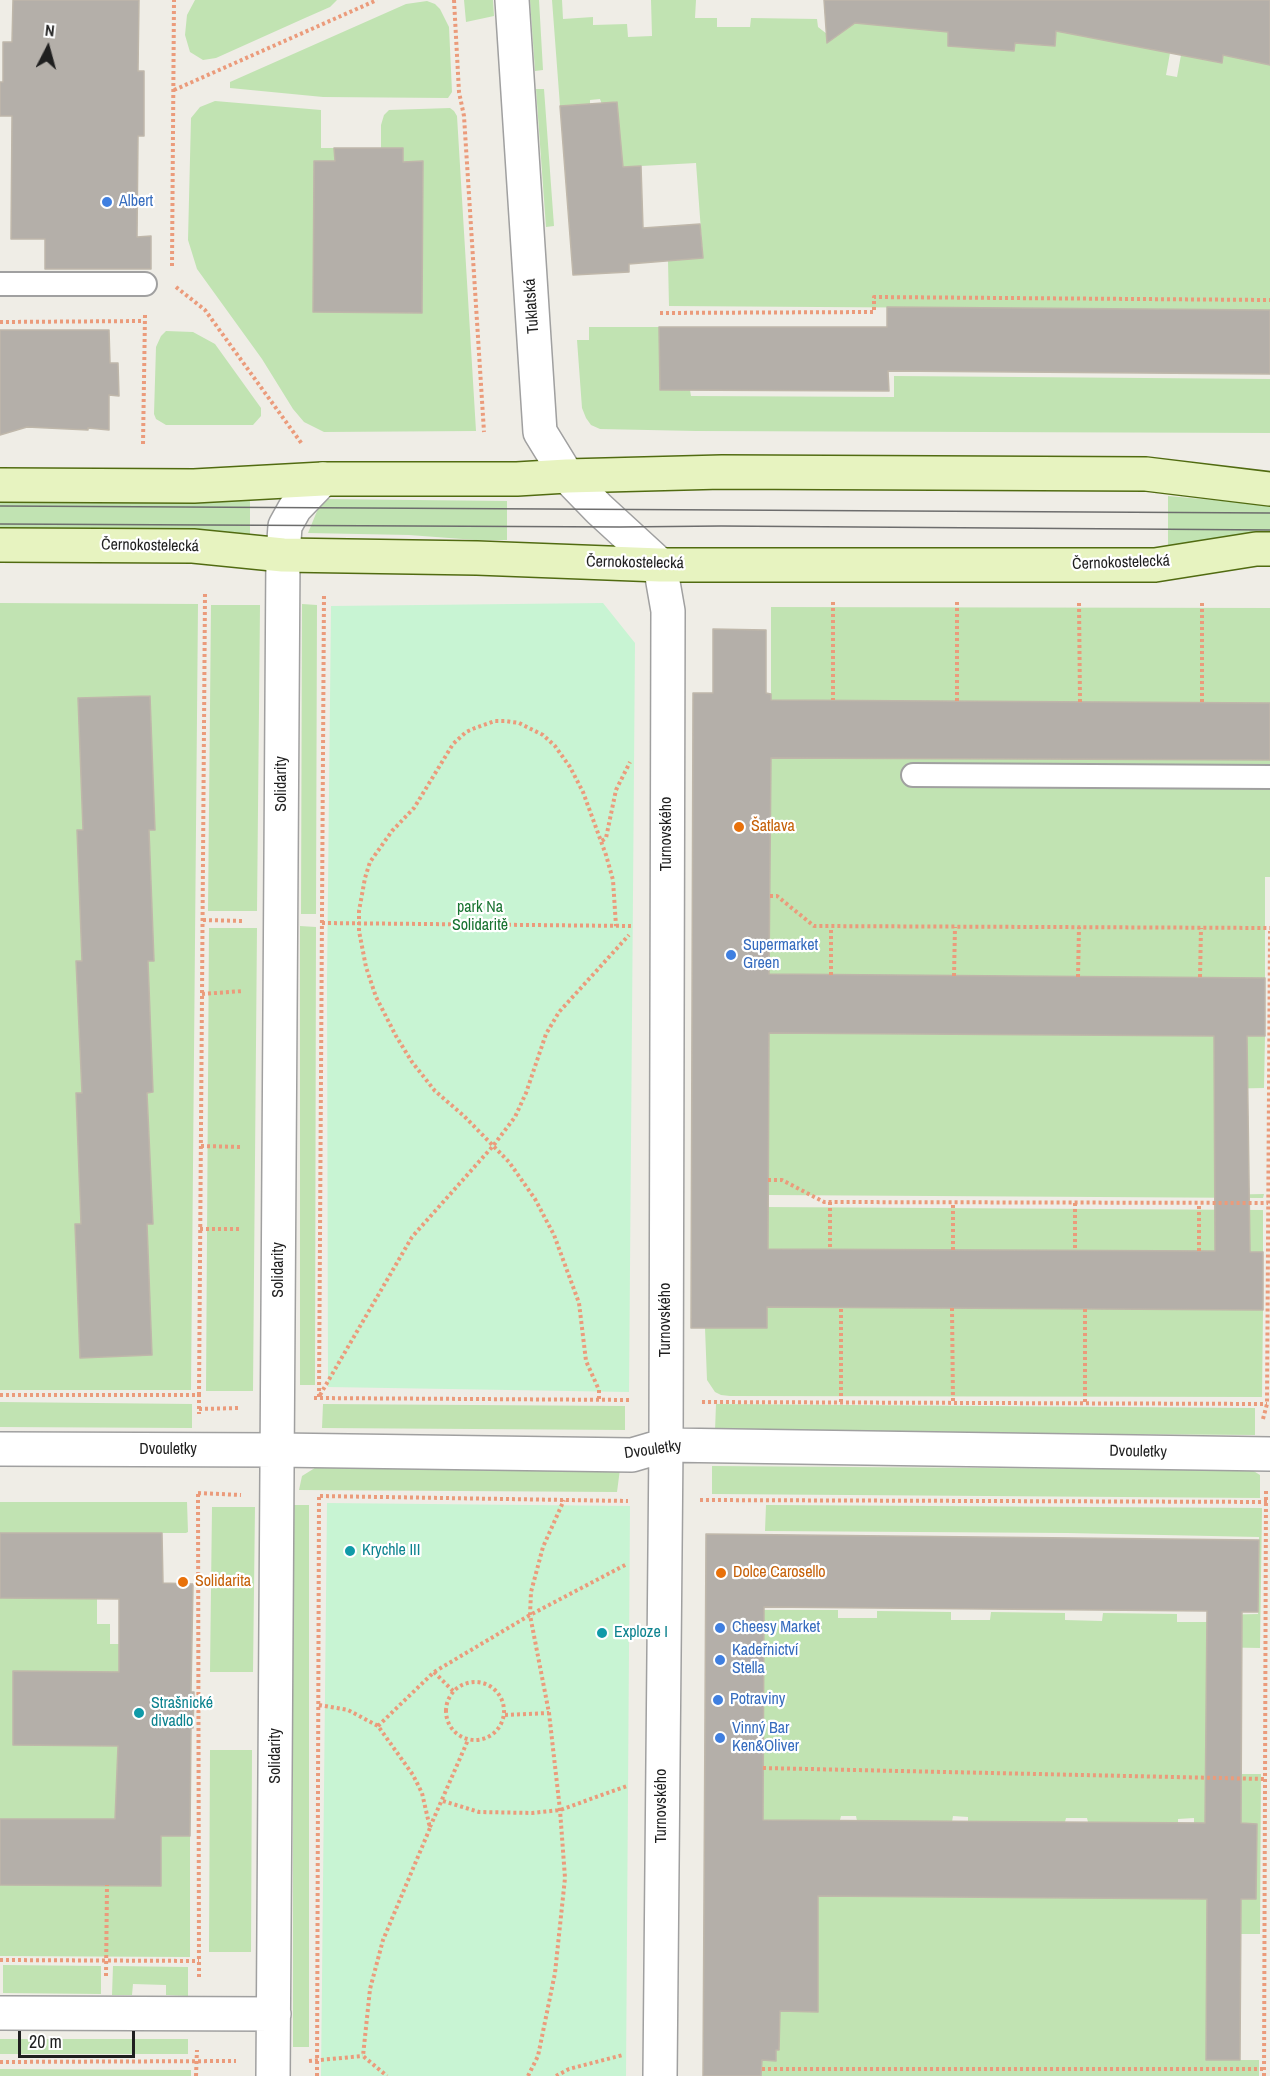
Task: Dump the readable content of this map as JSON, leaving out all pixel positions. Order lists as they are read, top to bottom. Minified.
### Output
{"streets":{"main road":["Černokostelecká"],"street":["Tuklatská","Solidarity","Turnovského","Dvouletky"]},"crossings":[["Tuklatská","Černokostelecká"],["Tuklatská","Turnovského"],["Černokostelecká","Solidarity"],["Černokostelecká","Turnovského"],["Solidarity","Dvouletky"],["Turnovského","Dvouletky"]],"parks":["park Na Solidaritě"],"places":["Albert","Šatlava","Supermarket Green","Krychle III","Dolce Carosello","Solidarita","Cheesy Market","Exploze I","Kadeřnictví Stella","Potraviny","Strašnické divadlo","Vinný Bar Ken&Oliver"],"scale_bar":"20 m","north":"top"}
